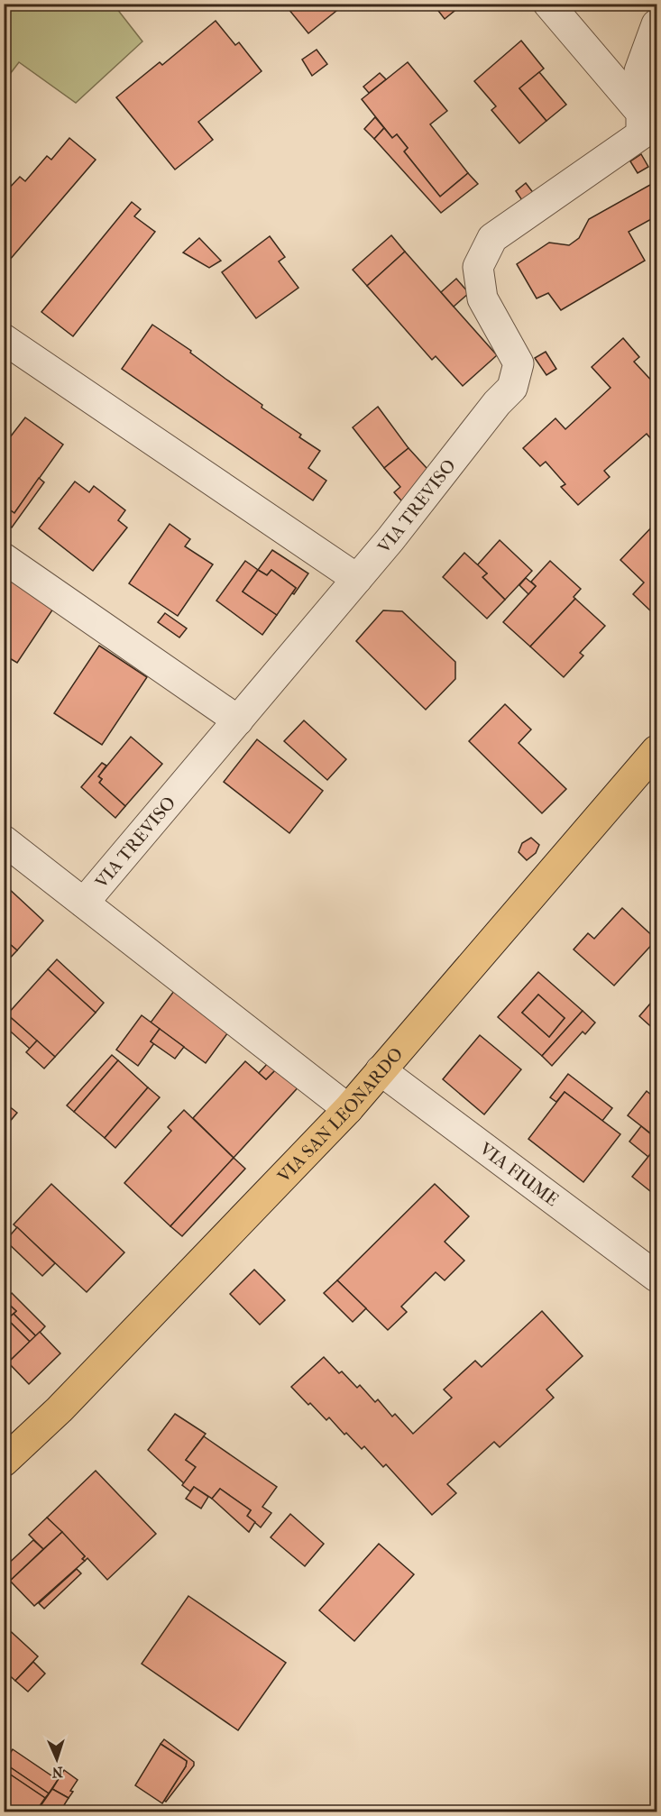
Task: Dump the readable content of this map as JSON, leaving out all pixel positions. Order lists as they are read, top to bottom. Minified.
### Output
{"streets":{"main road":["VIA SAN LEONARDO"],"street":["VIA TREVISO","VIA FIUME"]},"crossings":[["VIA TREVISO","VIA SAN LEONARDO"],["VIA SAN LEONARDO","VIA FIUME"]],"north":"bottom"}
